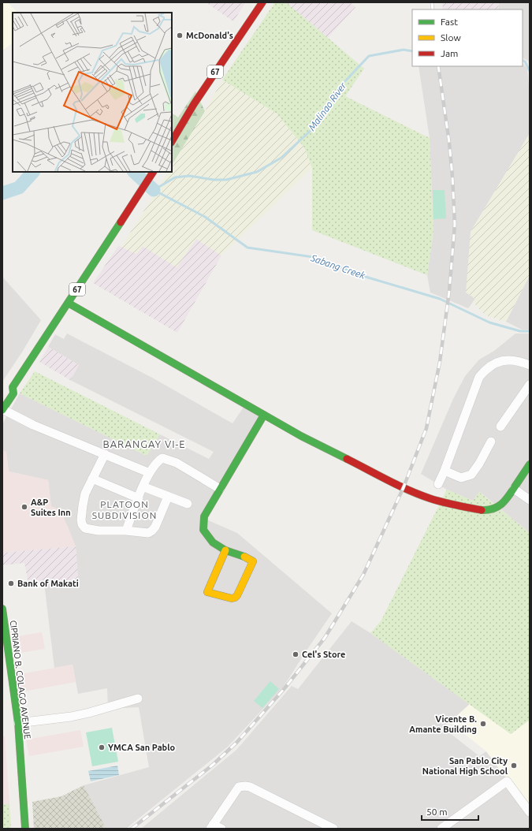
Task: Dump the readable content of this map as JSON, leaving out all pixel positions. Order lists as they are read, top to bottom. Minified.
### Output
{"streets":{"street":["67","CIPRIANO B. COLAGO AVENUE"]},"districts":["BARANGAY VI-E","PLATOON SUBDIVISION"],"water":["Malinao River","Sabang Creek"],"places":["McDonald's","A&P Suites Inn","Bank of Makati","Cel's Store","Vicente B. Amante Building","YMCA San Pablo","San Pablo City National High School"],"legend":["Fast","Slow","Jam"],"scale_bar":"50 m"}
